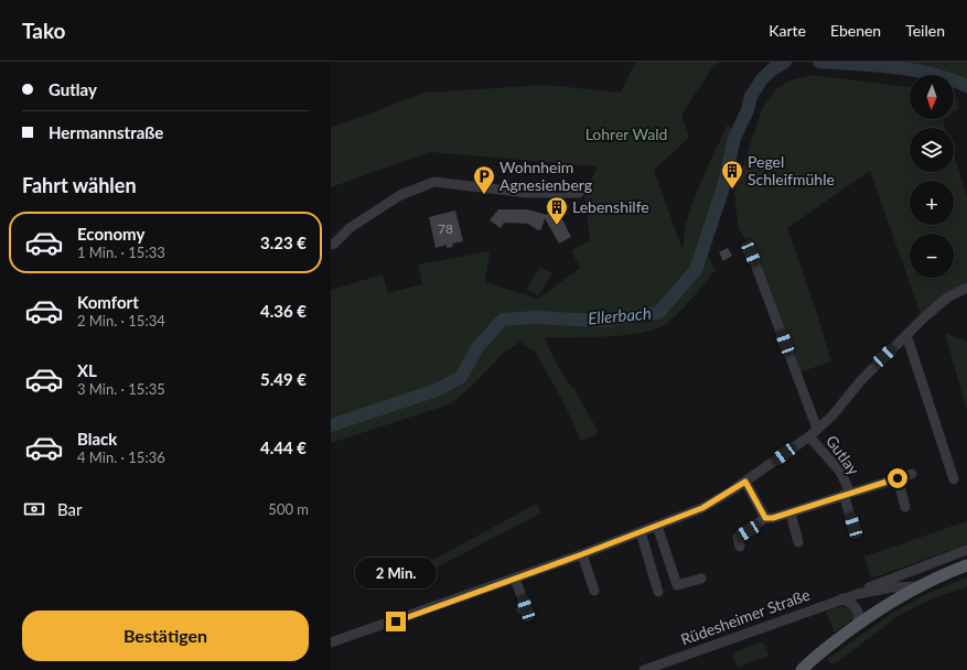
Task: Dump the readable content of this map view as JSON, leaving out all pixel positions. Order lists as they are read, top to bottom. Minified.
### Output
{"streets":{"street":["Gutlay","Rüdesheimer Straße"]},"water":["Ellerbach"],"parks":["Lohrer Wald"],"places":{"building":["Pegel Schleifmühle","Lebenshilfe"],"parking":["Wohnheim Agnesienberg"]},"house_numbers":["78"],"north":"bottom","page":{"header":"Tako","nav":["Karte","Ebenen","Teilen"],"banner":["Gutlay","Hermannstraße"],"map_buttons":["+","−"],"heading":"Fahrt wählen","list":[{"name":"Economy","note":"1 Min. · 15:33","value":"3.23 €"},{"name":"Komfort","note":"2 Min. · 15:34","value":"4.36 €"},{"name":"XL","note":"3 Min. · 15:35","value":"5.49 €"},{"name":"Black","note":"4 Min. · 15:36","value":"4.44 €"}],"pay":["Bar","500 m"],"bubble":"2 Min.","buttons":"Bestätigen"}}
